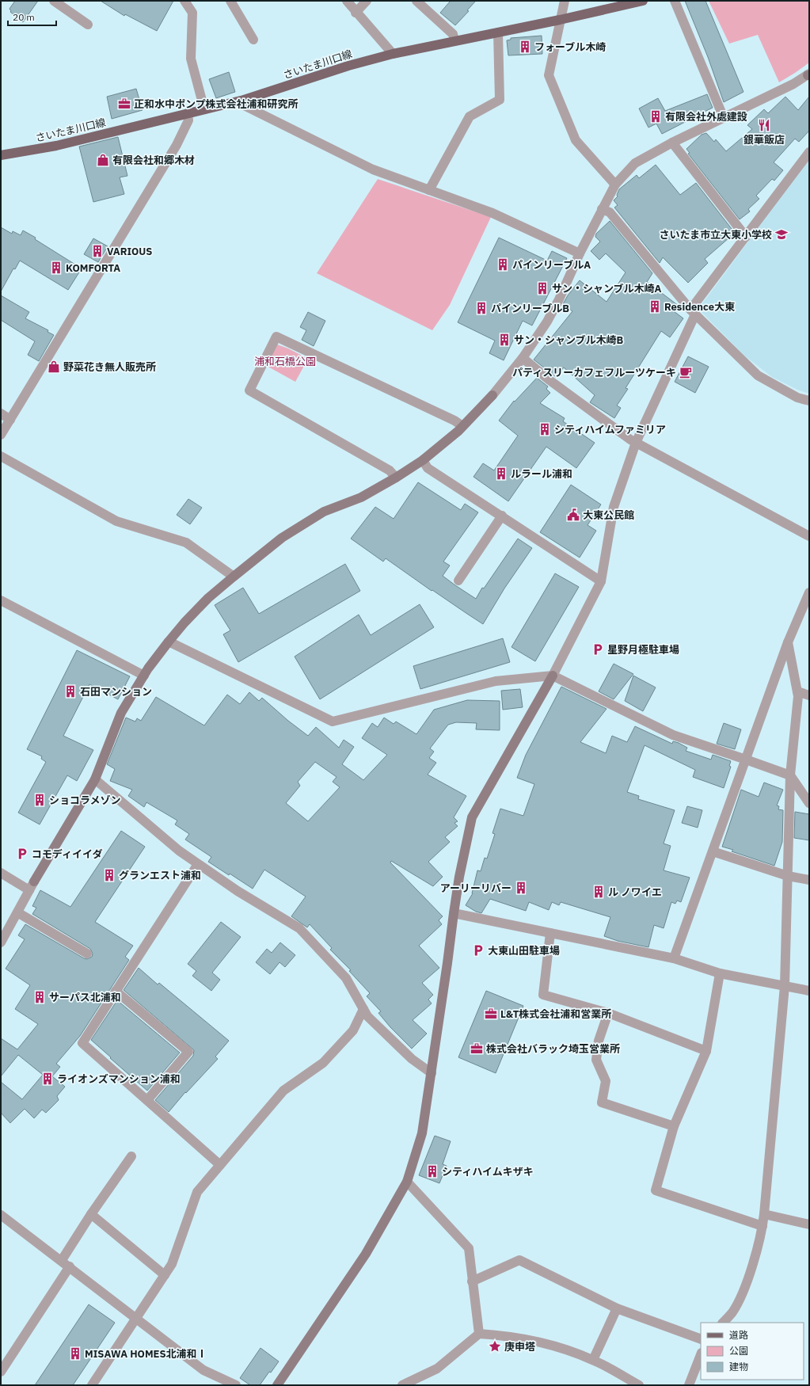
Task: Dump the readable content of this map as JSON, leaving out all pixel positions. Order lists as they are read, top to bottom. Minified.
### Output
{"streets":{"main road":["さいたま川口線"]},"parks":["浦和石橋公園"],"places":{"building":["フォーブル木崎","有限会社外處建設","VARIOUS","パインリーブルA","KOMFORTA","サン・シャンブル木崎A","Residence大東","パインリーブルB","サン・シャンブル木崎B","シティハイムファミリア","ルラール浦和","石田マンション","ショコラメゾン","グランエスト浦和","アーリーリバー","ル ノワイエ","サーパス北浦和","ライオンズマンション浦和","シティハイムキザキ","MISAWA HOMES北浦和Ⅰ"],"office":["正和水中ポンプ株式会社浦和研究所","L&T株式会社浦和営業所","株式会社バラック埼玉営業所"],"restaurant":["銀華飯店"],"shop":["有限会社和郷木材","野菜花き無人販売所"],"school or university":["さいたま市立大東小学校"],"cafe":["パティスリーカフェフルーツケーキ"],"public building":["大東公民館"],"parking":["星野月極駐車場","コモディイイダ","大東山田駐車場"],"place":["庚申塔"]},"legend":["道路","公園","建物"],"scale_bar":"20 m"}
